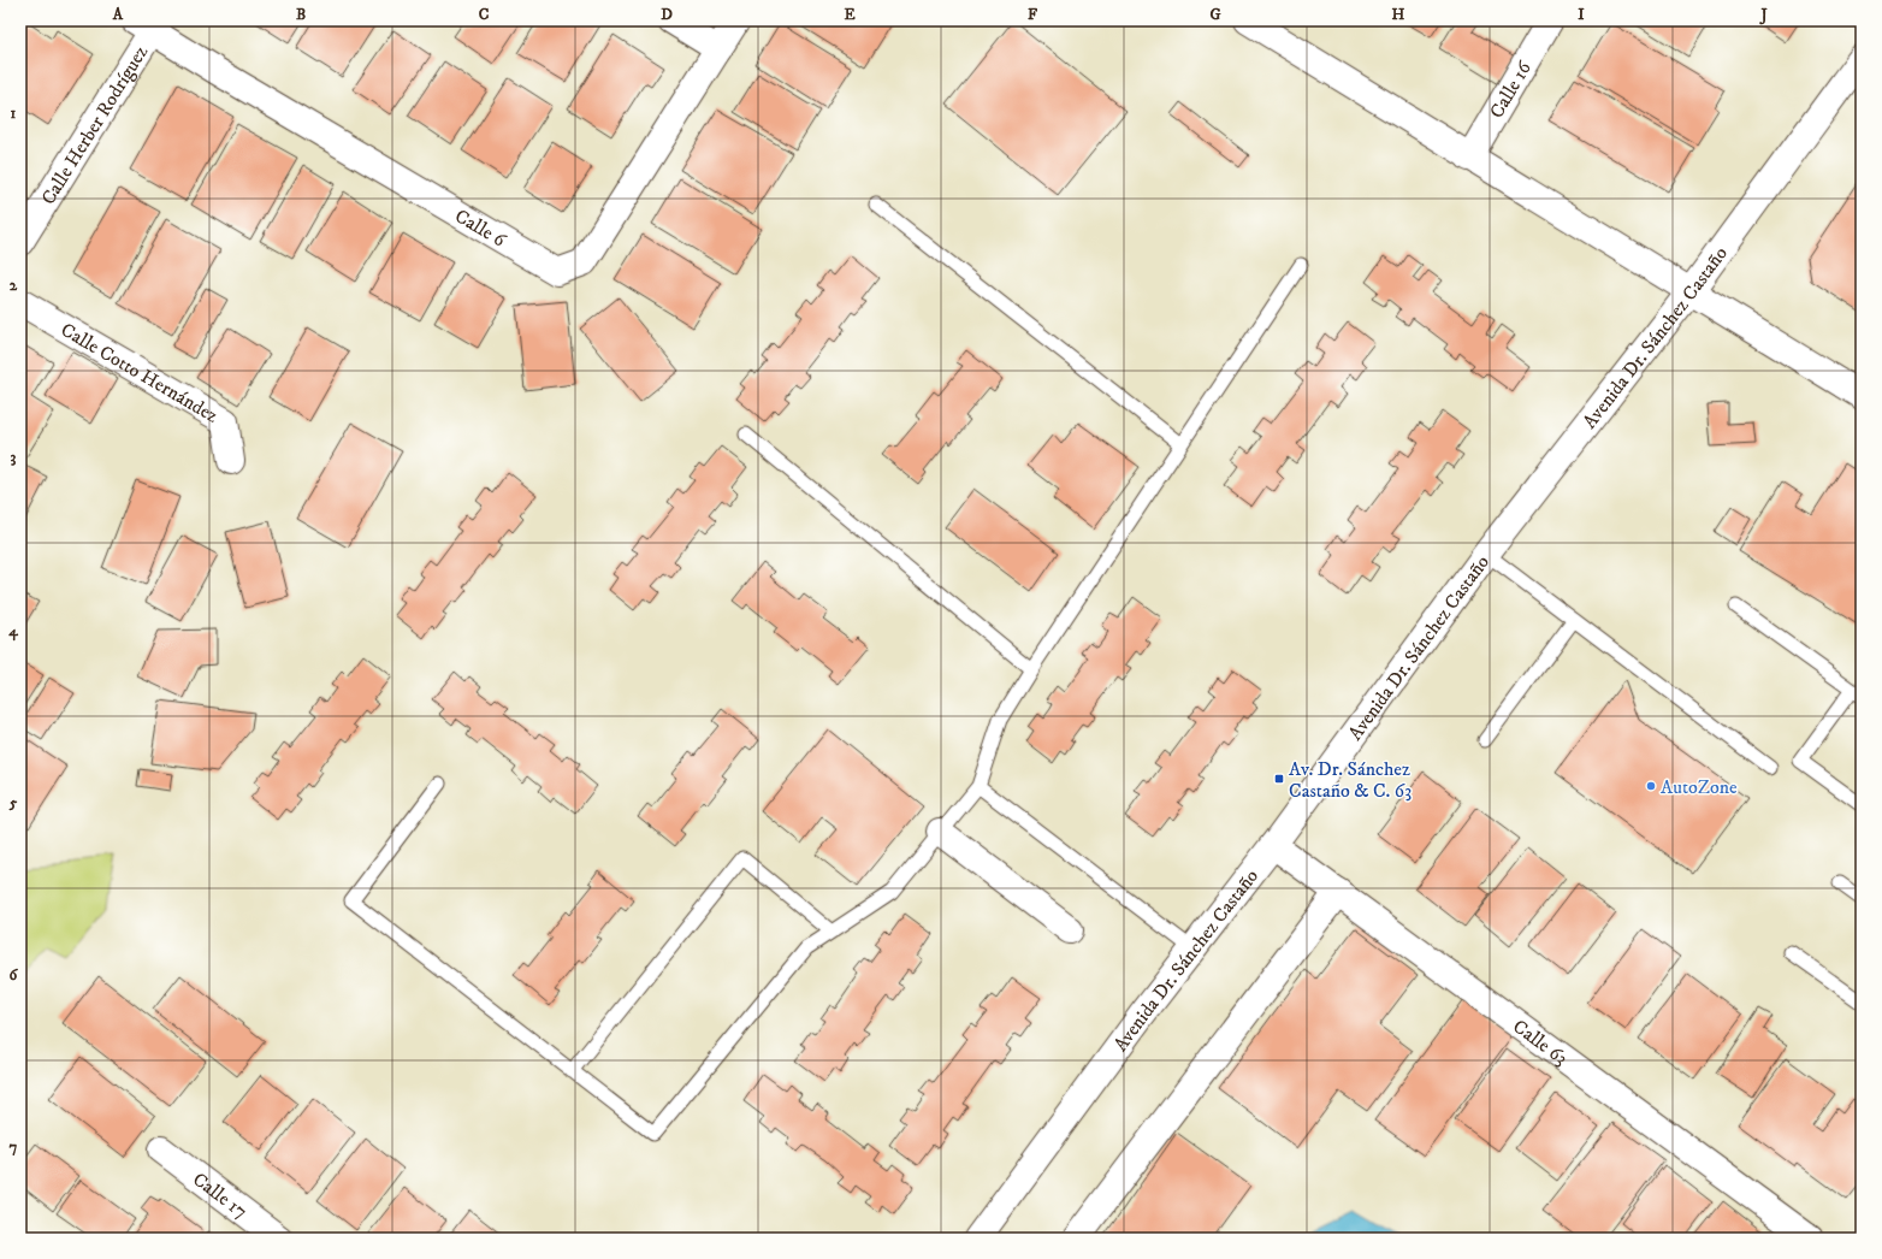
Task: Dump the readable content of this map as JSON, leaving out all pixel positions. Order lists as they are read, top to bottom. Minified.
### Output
{"streets":{"street":["Calle 16","Calle Herber Rodríguez","Calle 6","Avenida Dr. Sánchez Castaño","Calle Cotto Hernández","Calle 63","Calle 17"]},"crossings":[["Calle Herber Rodríguez","Calle 6"],["Avenida Dr. Sánchez Castaño","Calle 63"]],"places":{"transit":["Av. Dr. Sánchez Castaño & C. 63"],"other":["AutoZone"]},"grid":{"columns":["A","B","C","D","E","F","G","H","I","J"],"rows":["1","2","3","4","5","6","7"]}}
